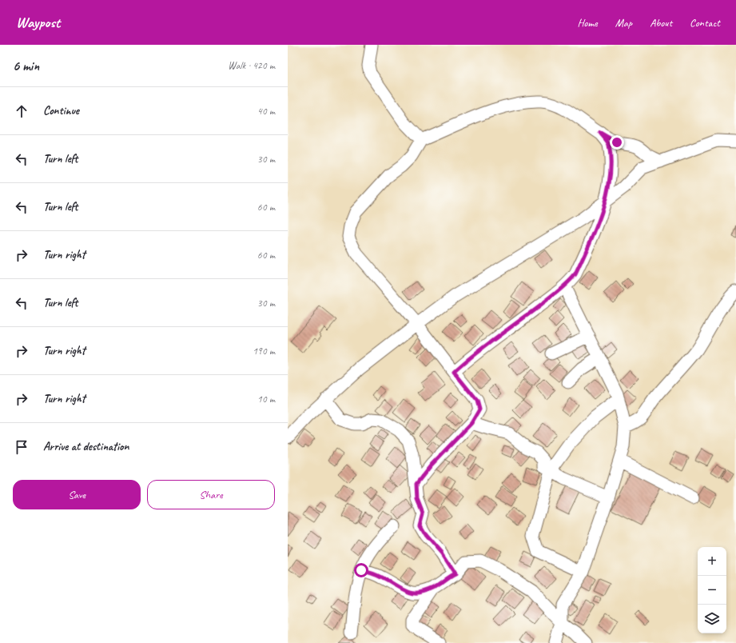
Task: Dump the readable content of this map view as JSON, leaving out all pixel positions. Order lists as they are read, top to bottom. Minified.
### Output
{"page":{"header":"Waypost","nav":["Home","Map","About","Contact"],"heading":["6 min","Walk · 420 m"],"list":[["Continue","40 m"],["Turn left","30 m"],["Turn left","60 m"],["Turn right","60 m"],["Turn left","30 m"],["Turn right","190 m"],["Turn right","10 m"],"Arrive at destination"],"buttons":["Save","Share"],"map_buttons":["+","−"]}}
